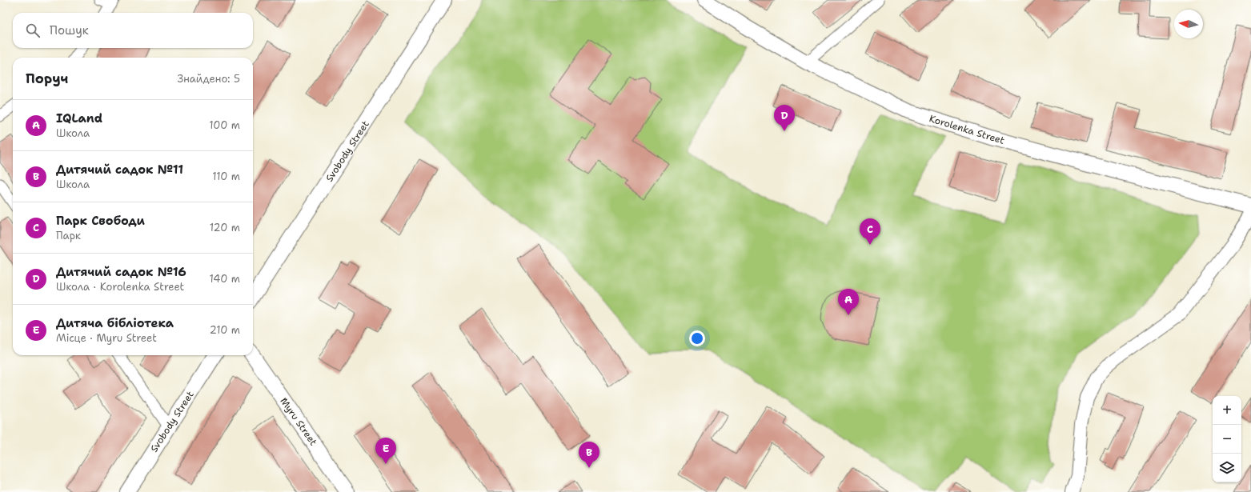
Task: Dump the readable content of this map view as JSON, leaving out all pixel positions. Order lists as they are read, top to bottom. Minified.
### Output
{"streets":{"main road":["Korolenka Street","Svobody Street","Myru Street"]},"north":"left","page":{"search":"Пошук","heading":["Поруч","Знайдено: 5"],"list":[{"mark":"A","name":"IQLand","note":"Школа","value":"100 m"},{"mark":"B","name":"Дитячий садок №11","note":"Школа","value":"110 m"},{"mark":"C","name":"Парк Свободи","note":"Парк","value":"120 m"},{"mark":"D","name":"Дитячий садок №16","note":"Школа · Korolenka Street","value":"140 m"},{"mark":"E","name":"Дитяча бібліотека","note":"Місце · Myru Street","value":"210 m"}],"pins":["D","C","A","E","B"],"map_buttons":["+","−"]}}
